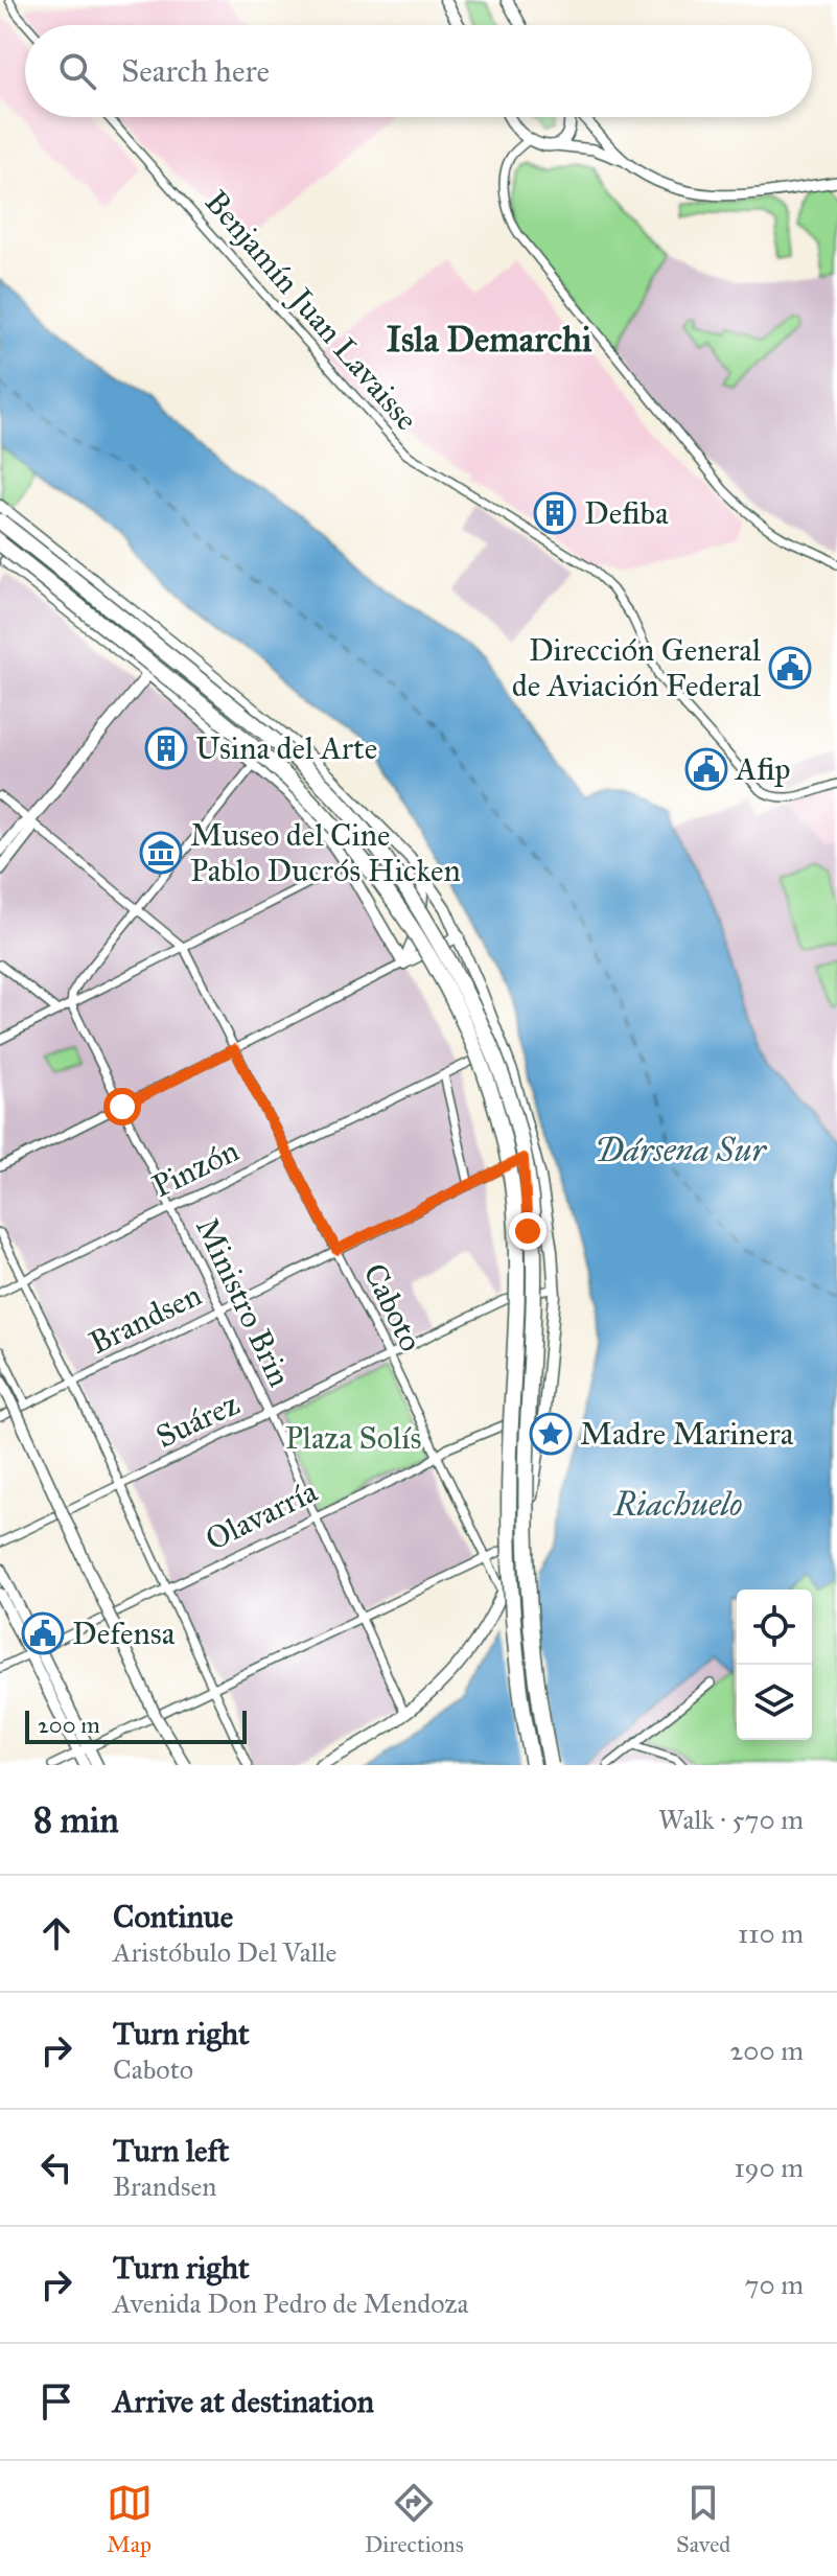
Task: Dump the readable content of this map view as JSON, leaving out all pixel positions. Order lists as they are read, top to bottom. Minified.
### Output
{"streets":{"street":["Benjamín Juan Lavaisse","Pinzón","Ministro Brin","Caboto","Brandsen","Suárez","Olavarría"]},"crossings":[["Pinzón","Ministro Brin"],["Pinzón","Caboto"],["Ministro Brin","Brandsen"],["Ministro Brin","Suárez"],["Ministro Brin","Olavarría"],["Caboto","Brandsen"],["Caboto","Suárez"],["Caboto","Olavarría"]],"districts":["Isla Demarchi"],"water":["Dársena Sur","Riachuelo"],"parks":["Plaza Solís"],"places":{"building":["Defiba","Usina del Arte"],"public building":["Dirección General de Aviación Federal","Afip","Defensa"],"museum":["Museo del Cine Pablo Ducrós Hicken"],"place":["Madre Marinera"]},"scale_bar":"200 m","page":{"search":"Search here","scale":"200 m","heading":["8 min","Walk · 570 m"],"list":[["Continue","Aristóbulo Del Valle","110 m"],["Turn right","Caboto","200 m"],["Turn left","Brandsen","190 m"],["Turn right","Avenida Don Pedro de Mendoza","70 m"],"Arrive at destination"],"nav":["Map","Directions","Saved"]}}
